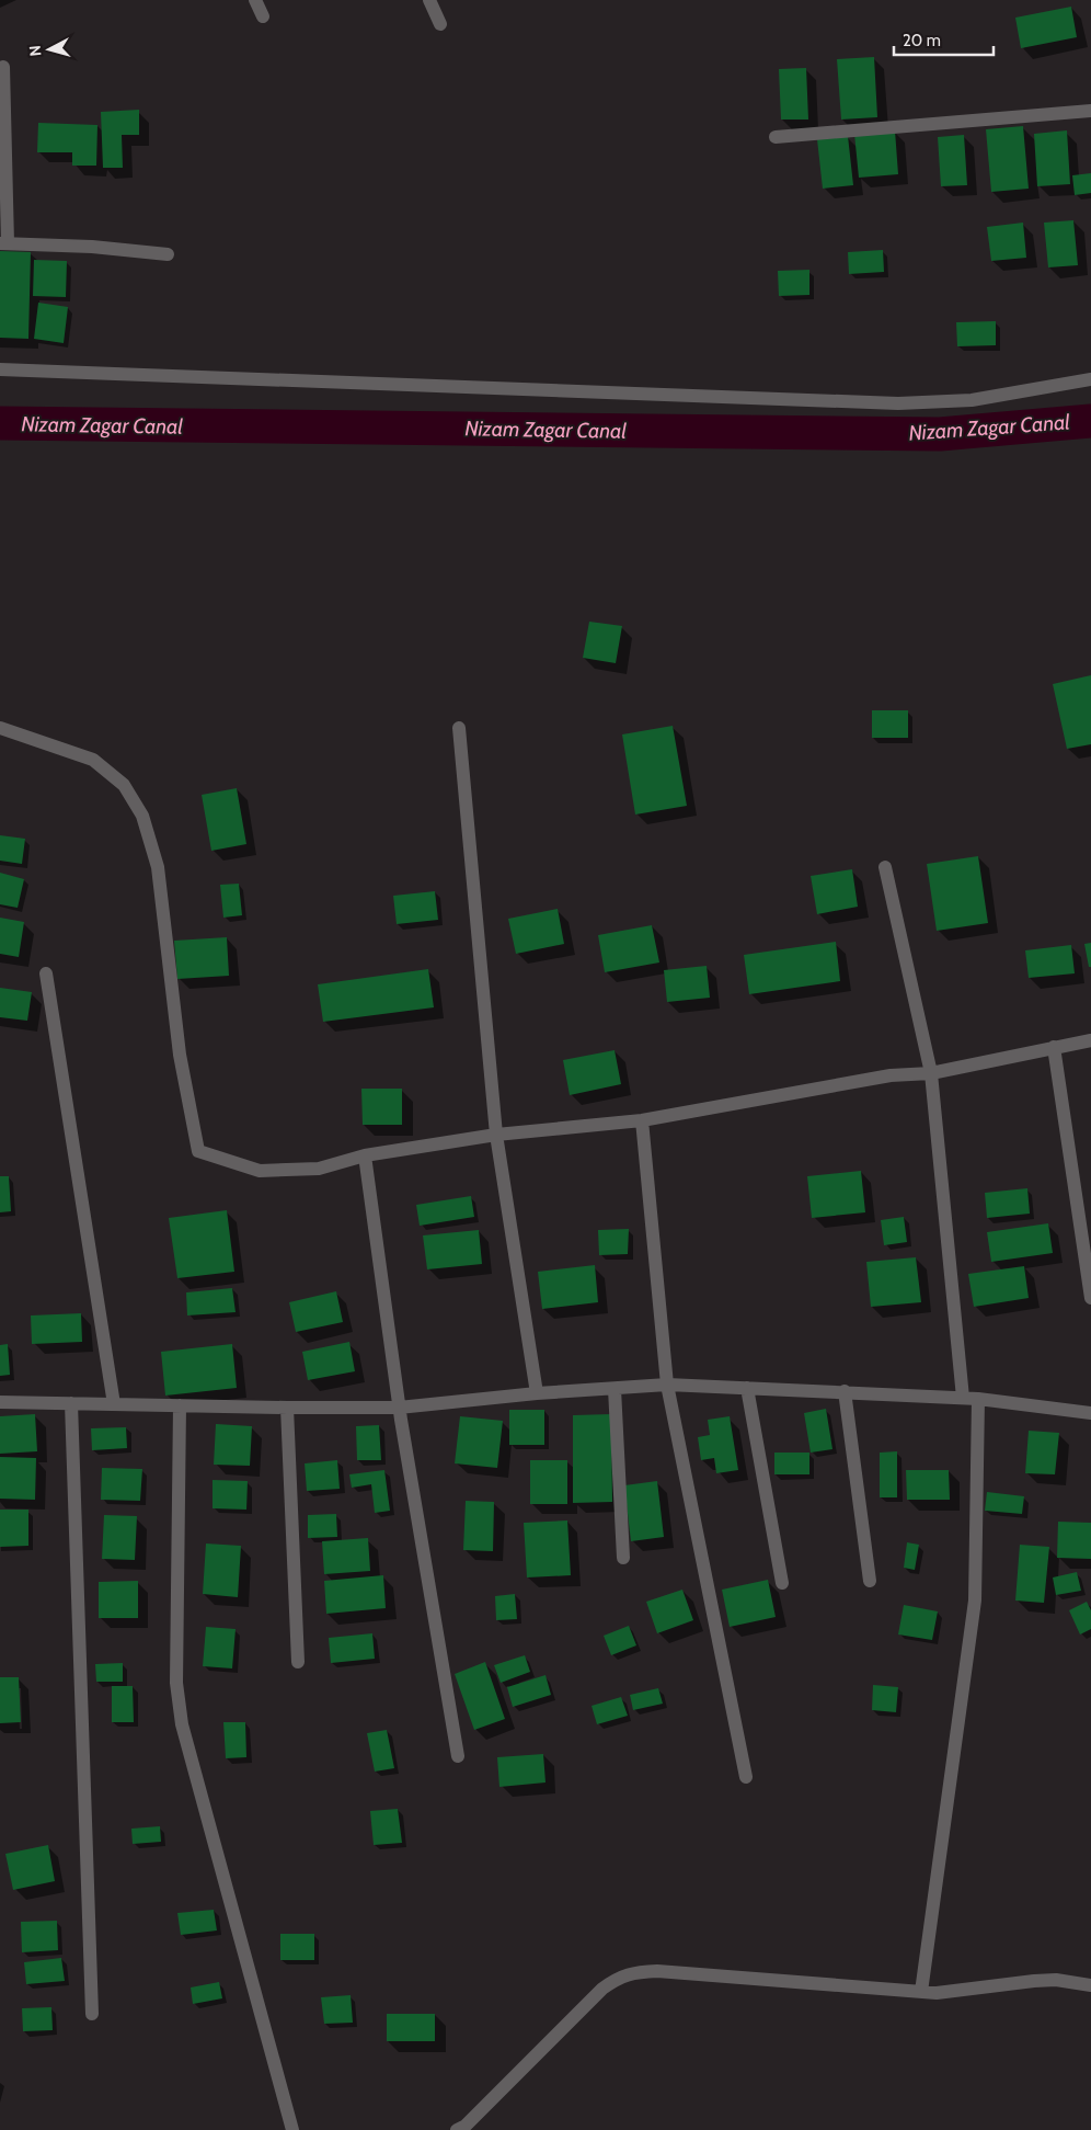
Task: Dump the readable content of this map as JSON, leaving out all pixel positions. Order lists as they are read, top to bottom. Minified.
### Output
{"water":["Nizam Zagar Canal"],"scale_bar":"20 m","north":"left"}
